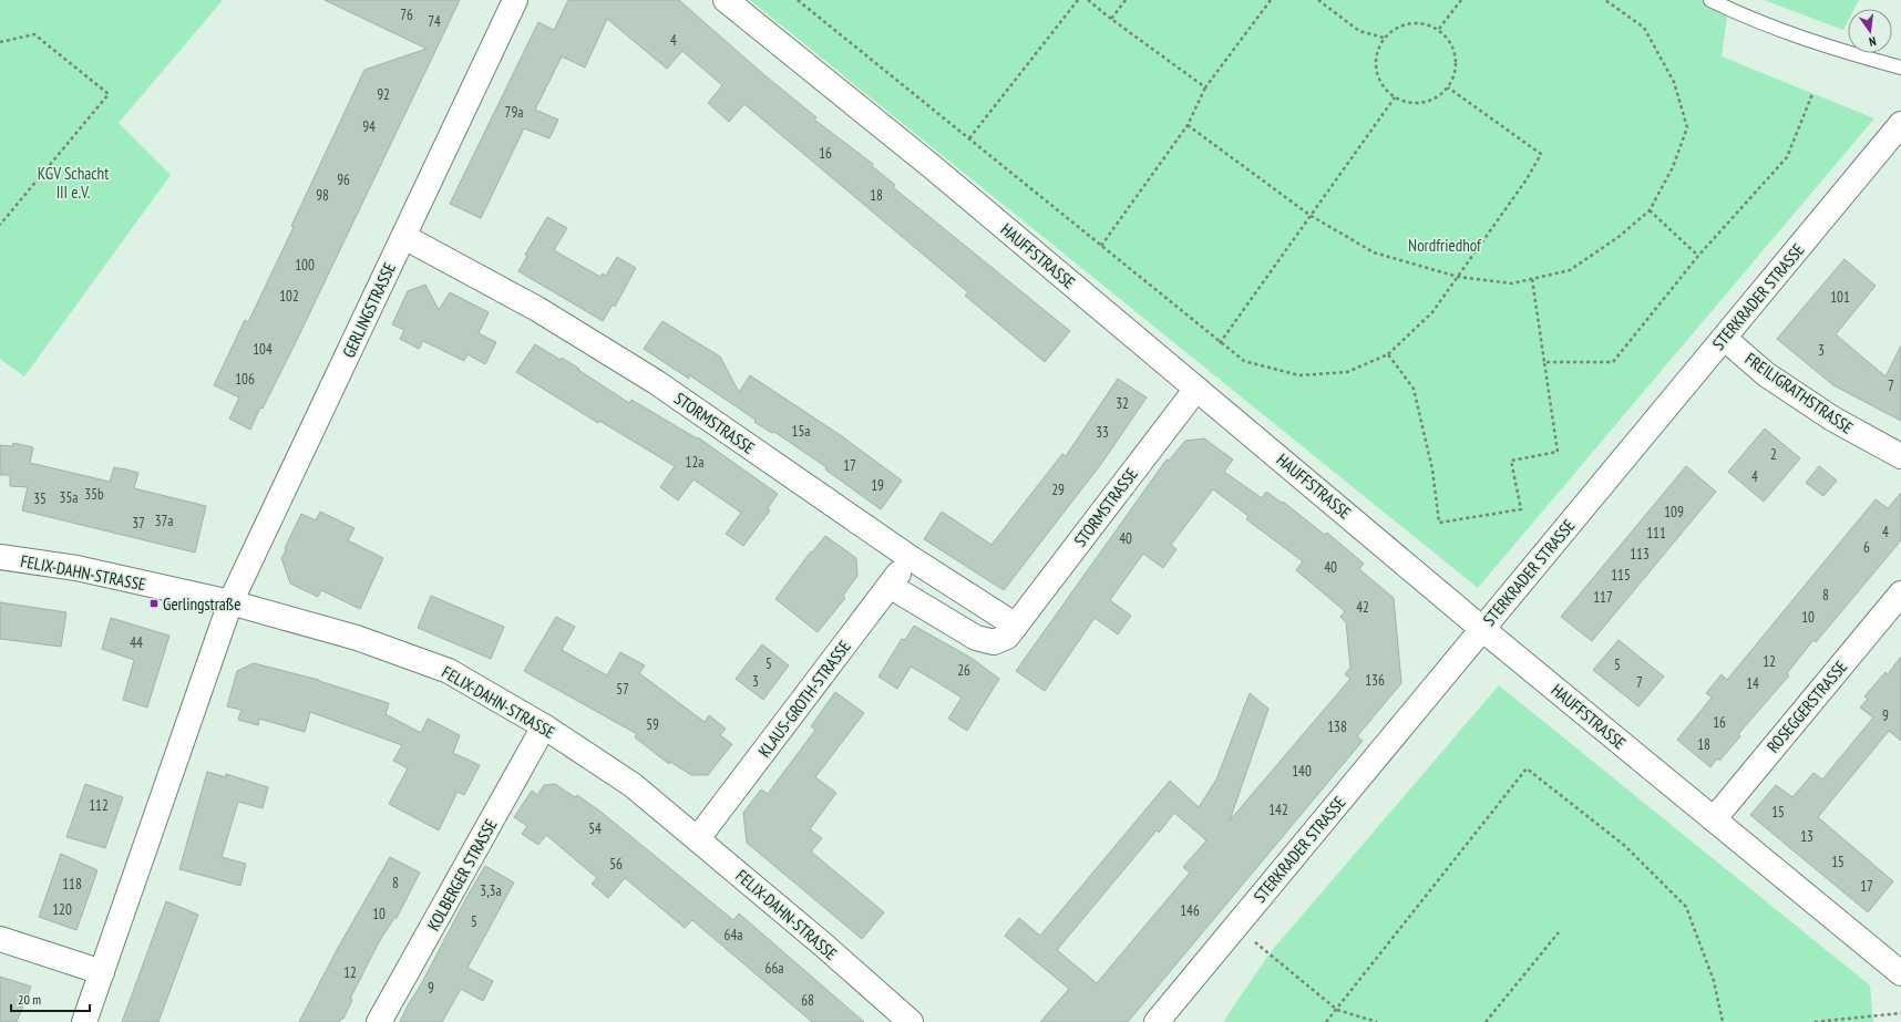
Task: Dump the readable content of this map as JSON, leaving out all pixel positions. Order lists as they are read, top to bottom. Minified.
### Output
{"streets":{"street":["HAUFFSTRASSE","STERKRADER STRASSE","GERLINGSTRASSE","FREILIGRATHSTRASSE","STORMSTRASSE","FELIX-DAHN-STRASSE","KLAUS-GROTH-STRASSE","ROSEGGERSTRASSE","KOLBERGER STRASSE"]},"crossings":[["HAUFFSTRASSE","STERKRADER STRASSE"],["HAUFFSTRASSE","STORMSTRASSE"],["HAUFFSTRASSE","ROSEGGERSTRASSE"],["STERKRADER STRASSE","FREILIGRATHSTRASSE"],["GERLINGSTRASSE","STORMSTRASSE"],["GERLINGSTRASSE","FELIX-DAHN-STRASSE"],["STORMSTRASSE","KLAUS-GROTH-STRASSE"],["FELIX-DAHN-STRASSE","KLAUS-GROTH-STRASSE"],["FELIX-DAHN-STRASSE","KOLBERGER STRASSE"]],"parks":["KGV Schacht III e.V.","Nordfriedhof"],"places":{"transit":["Gerlingstraße"]},"house_numbers":["76","74","4","92","79a","94","16","96","98","18","100","102","101","104","3","106","7","32","15a","33","2","12a","17","4","19","29","35b","35a","35","109","37a","37","4","111","40","6","113","40","115","8","117","42","10","44","12","5","5","26","136","3","7","14","57","9","16","59","138","18","140","112","142","15","54","13","15","56","8","118","17","3,3a","120","146","10","5","64a","66a","12","9","68"],"scale_bar":"20 m","north":"bottom"}
